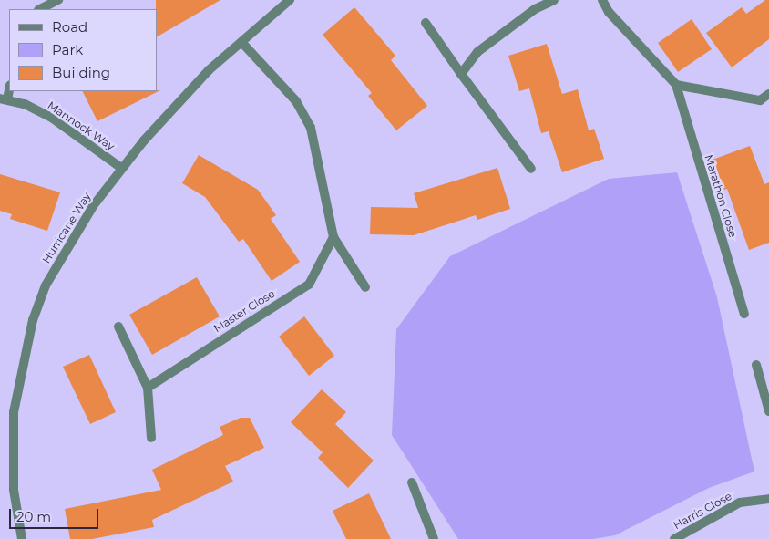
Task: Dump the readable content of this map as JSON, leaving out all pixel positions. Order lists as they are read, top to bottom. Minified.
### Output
{"streets":{"street":["Mannock Way","Marathon Close","Hurricane Way","Master Close","Harris Close"]},"crossings":[["Mannock Way","Hurricane Way"]],"legend":["Road","Park","Building"],"scale_bar":"20 m"}
